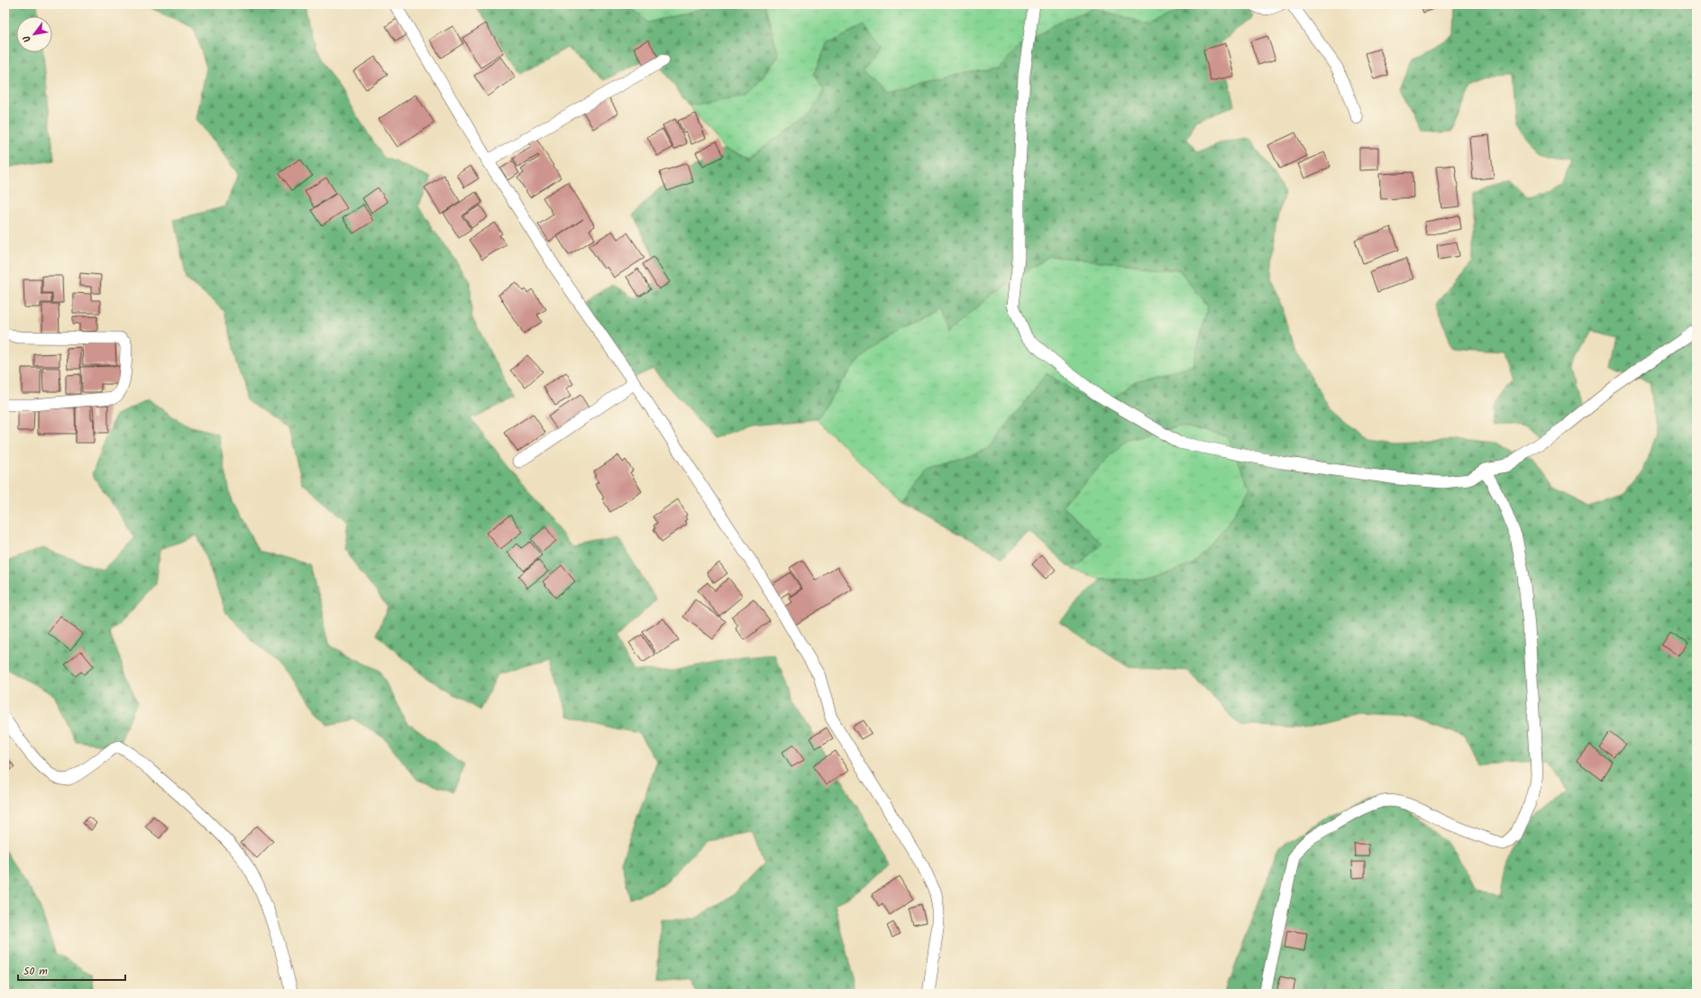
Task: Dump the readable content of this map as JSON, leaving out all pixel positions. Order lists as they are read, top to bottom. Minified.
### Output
{"scale_bar":"50 m","north":"bottom left"}
